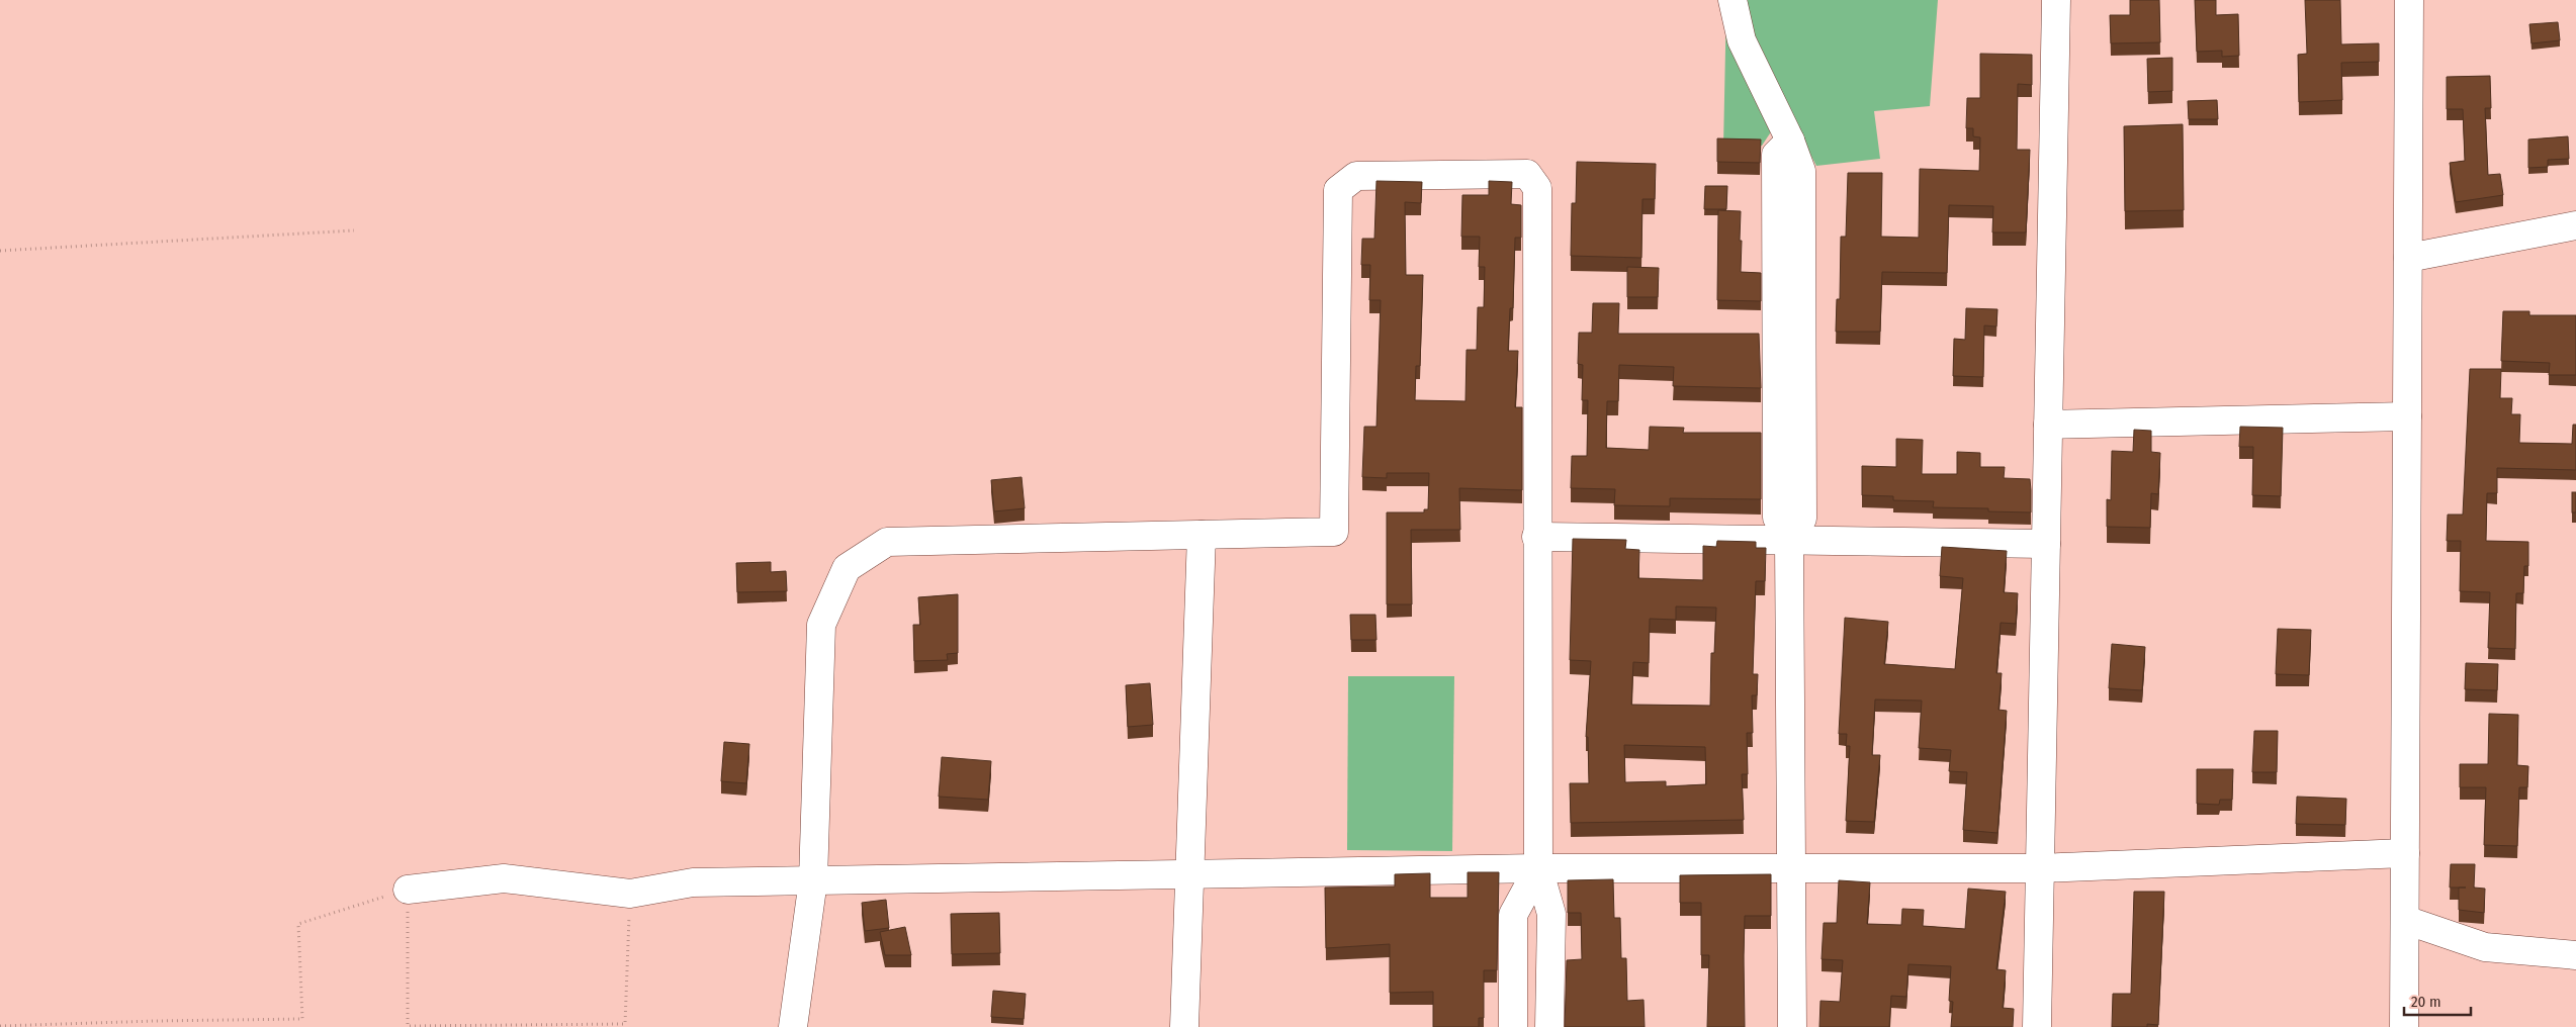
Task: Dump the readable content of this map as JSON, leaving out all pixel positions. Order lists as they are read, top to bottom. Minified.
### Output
{"scale_bar":"20 m"}
